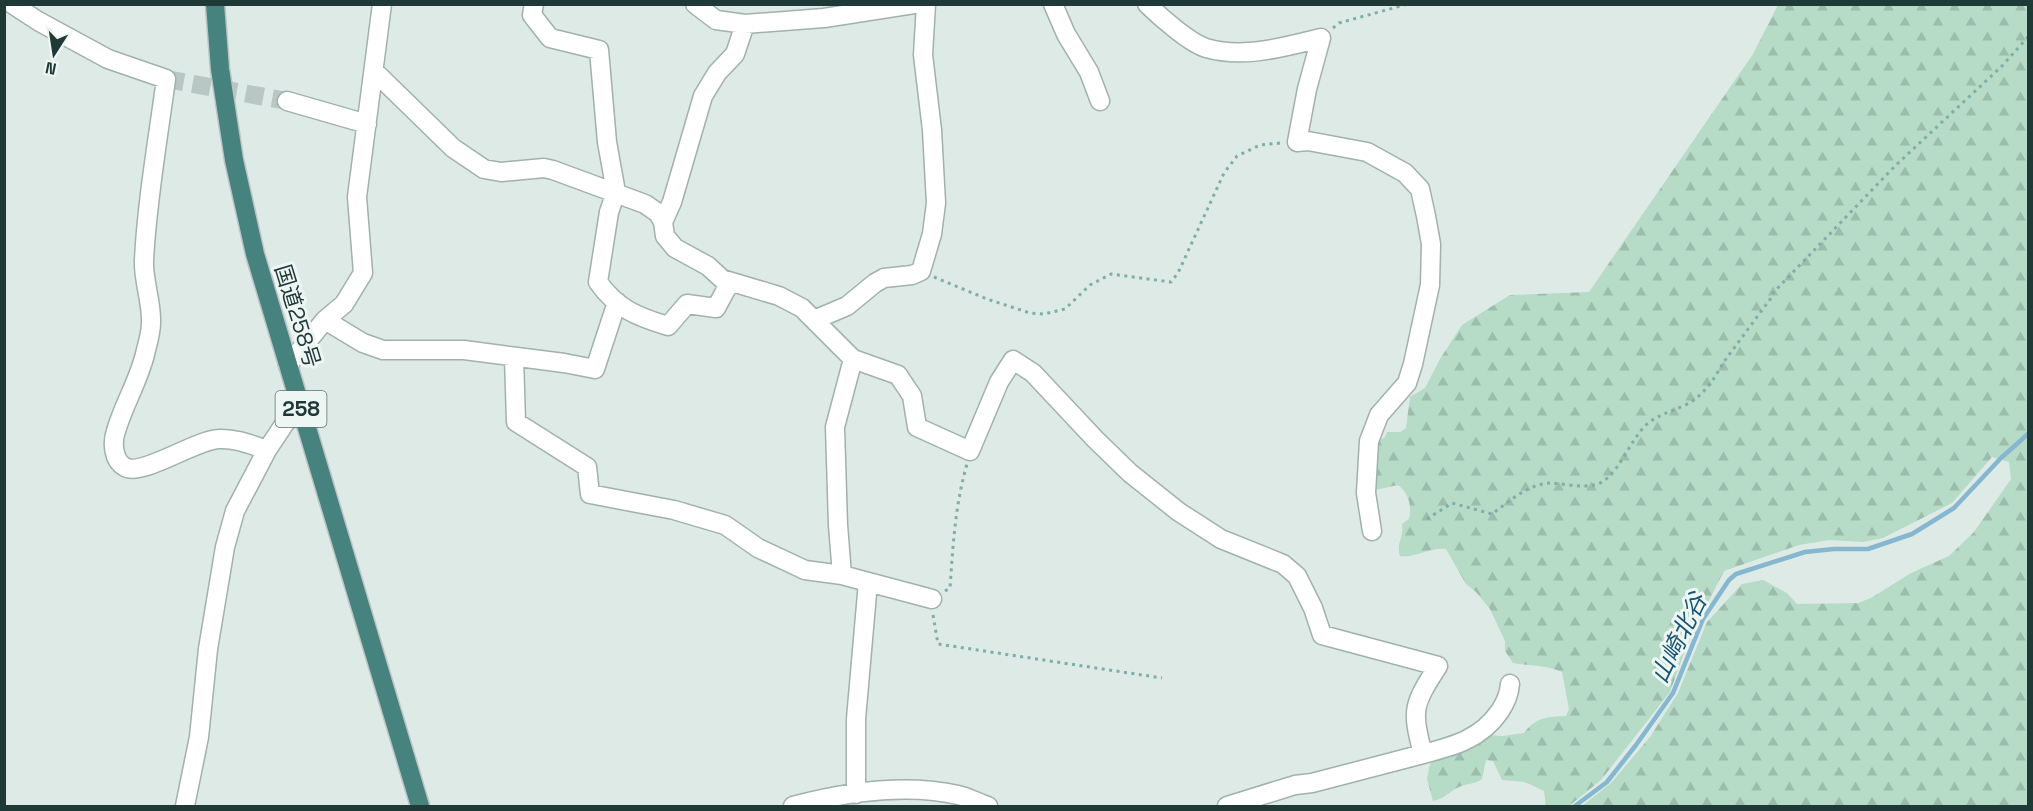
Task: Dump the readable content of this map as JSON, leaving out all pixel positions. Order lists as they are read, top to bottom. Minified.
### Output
{"streets":{"highway":["国道258号","258"]},"water":["山崎北谷"],"north":"bottom"}
